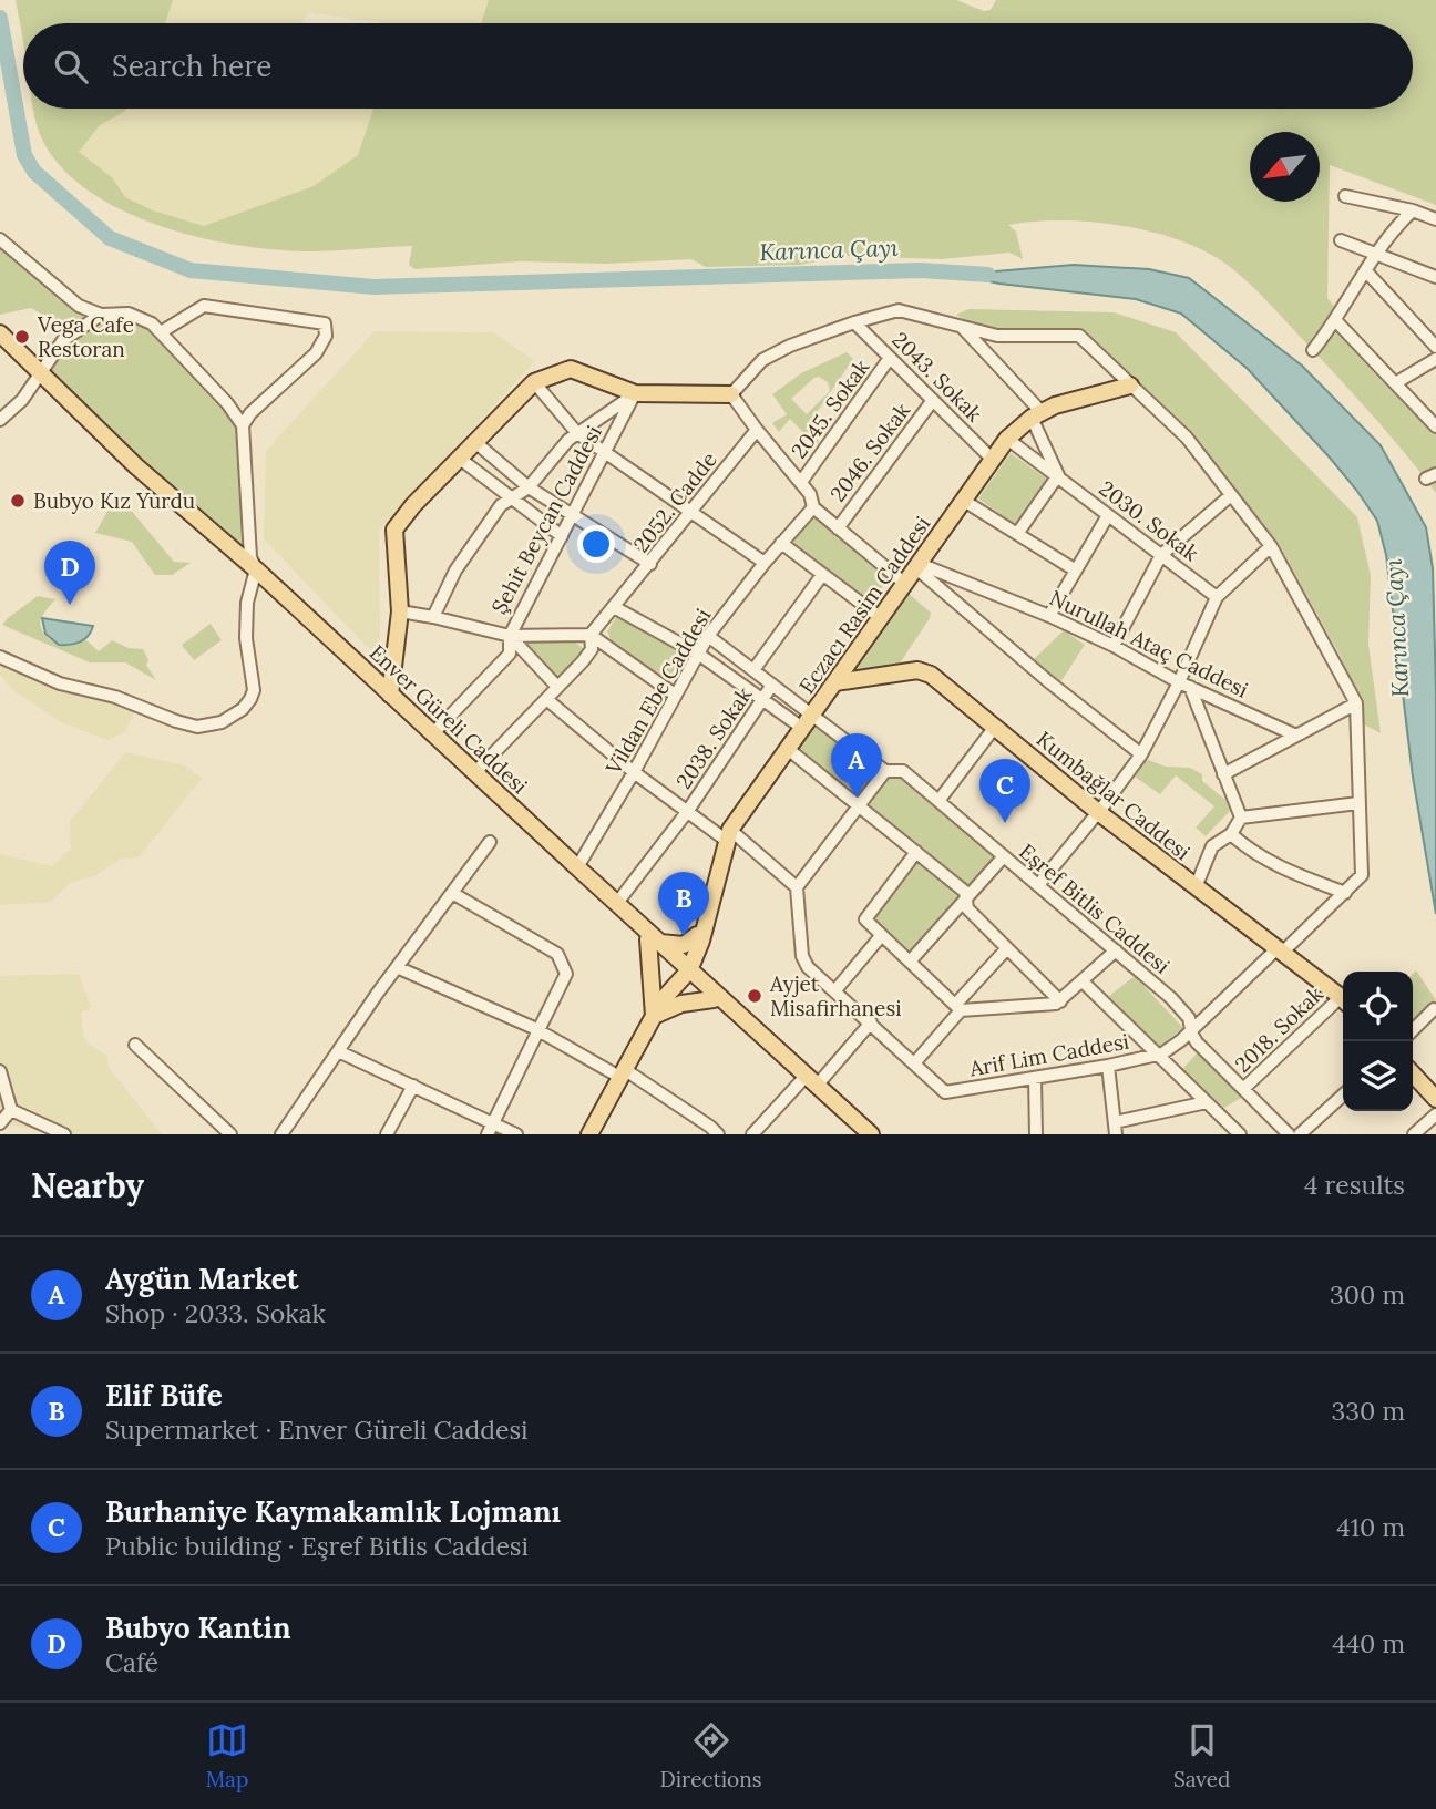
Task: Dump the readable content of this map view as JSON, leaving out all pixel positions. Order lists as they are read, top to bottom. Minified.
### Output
{"streets":{"main road":["Eczacı Rasim Caddesi","Enver Güreli Caddesi","Kumbağlar Caddesi"],"street":["2043. Sokak","2045. Sokak","2046. Sokak","2052. Cadde","Şehit Beycan Caddesi","2030. Sokak","Nurullah Ataç Caddesi","Vildan Ebe Caddesi","2038. Sokak","Eşref Bitlis Caddesi","2018. Sokak","Arif Lim Caddesi"]},"crossings":[["2043. Sokak","2045. Sokak"],["2043. Sokak","2046. Sokak"],["2043. Sokak","Eczacı Rasim Caddesi"],["2052. Cadde","Enver Güreli Caddesi"],["Şehit Beycan Caddesi","Enver Güreli Caddesi"],["2030. Sokak","Eczacı Rasim Caddesi"],["Eczacı Rasim Caddesi","Nurullah Ataç Caddesi"],["Eczacı Rasim Caddesi","Kumbağlar Caddesi"],["Eczacı Rasim Caddesi","Eşref Bitlis Caddesi"],["Vildan Ebe Caddesi","Enver Güreli Caddesi"],["Vildan Ebe Caddesi","Eşref Bitlis Caddesi"],["Enver Güreli Caddesi","2038. Sokak"],["2038. Sokak","Eşref Bitlis Caddesi"],["Kumbağlar Caddesi","Arif Lim Caddesi"],["Eşref Bitlis Caddesi","2018. Sokak"],["Eşref Bitlis Caddesi","Arif Lim Caddesi"]],"water":["Karınca Çayı"],"places":["Vega Cafe Restoran","Bubyo Kız Yurdu","Ayjet Misafirhanesi"],"north":"bottom left","page":{"search":"Search here","pins":["D","A","C","B"],"heading":["Nearby","4 results"],"list":[{"mark":"A","name":"Aygün Market","note":"Shop · 2033. Sokak","value":"300 m"},{"mark":"B","name":"Elif Büfe","note":"Supermarket · Enver Güreli Caddesi","value":"330 m"},{"mark":"C","name":"Burhaniye Kaymakamlık Lojmanı","note":"Public building · Eşref Bitlis Caddesi","value":"410 m"},{"mark":"D","name":"Bubyo Kantin","note":"Café","value":"440 m"}],"nav":["Map","Directions","Saved"]}}
